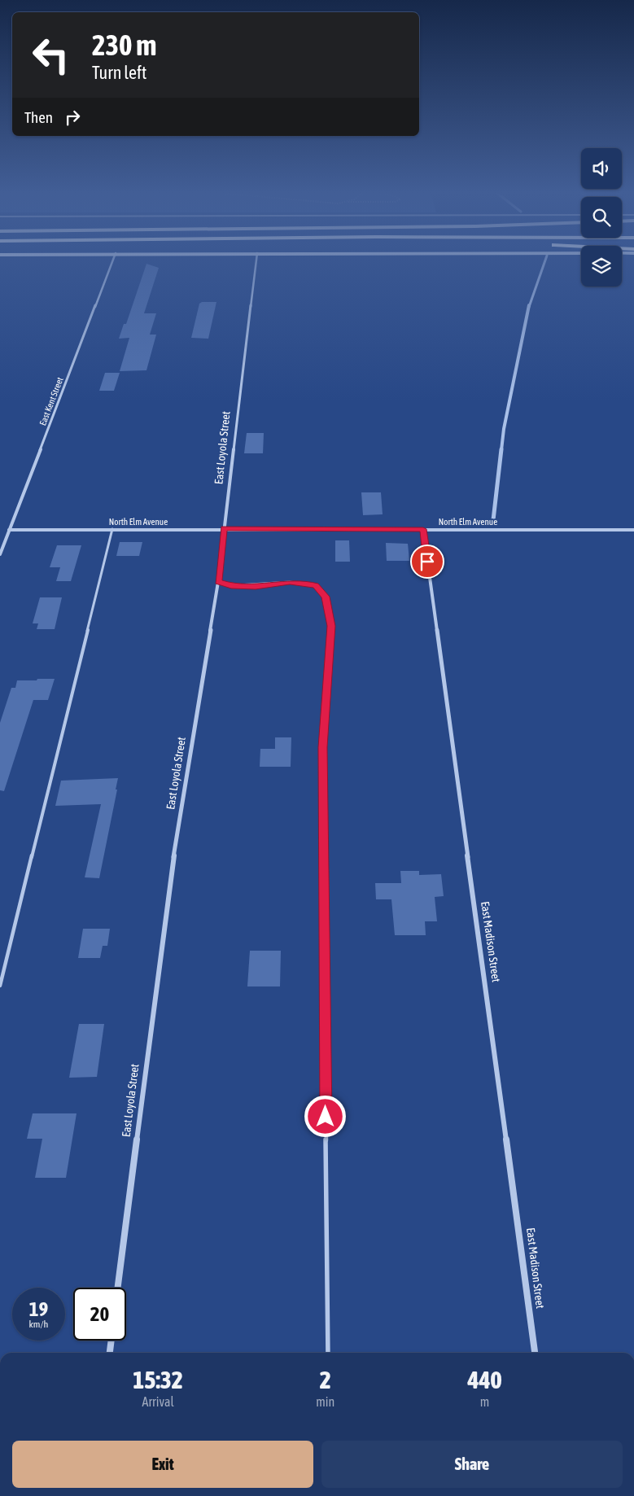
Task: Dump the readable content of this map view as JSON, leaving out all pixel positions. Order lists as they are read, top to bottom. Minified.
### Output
{"streets":{"street":["East Kent Street","East Loyola Street","North Elm Avenue","East Madison Street"]},"crossings":[["East Kent Street","North Elm Avenue"],["East Loyola Street","North Elm Avenue"],["North Elm Avenue","East Madison Street"]],"page":{"turn":["230 m","Turn left"],"then":"Then","speed":"19 km/h","limit":"20","eta":["15:32","Arrival","2","min","440","m"],"buttons":["Exit","Share"]}}
